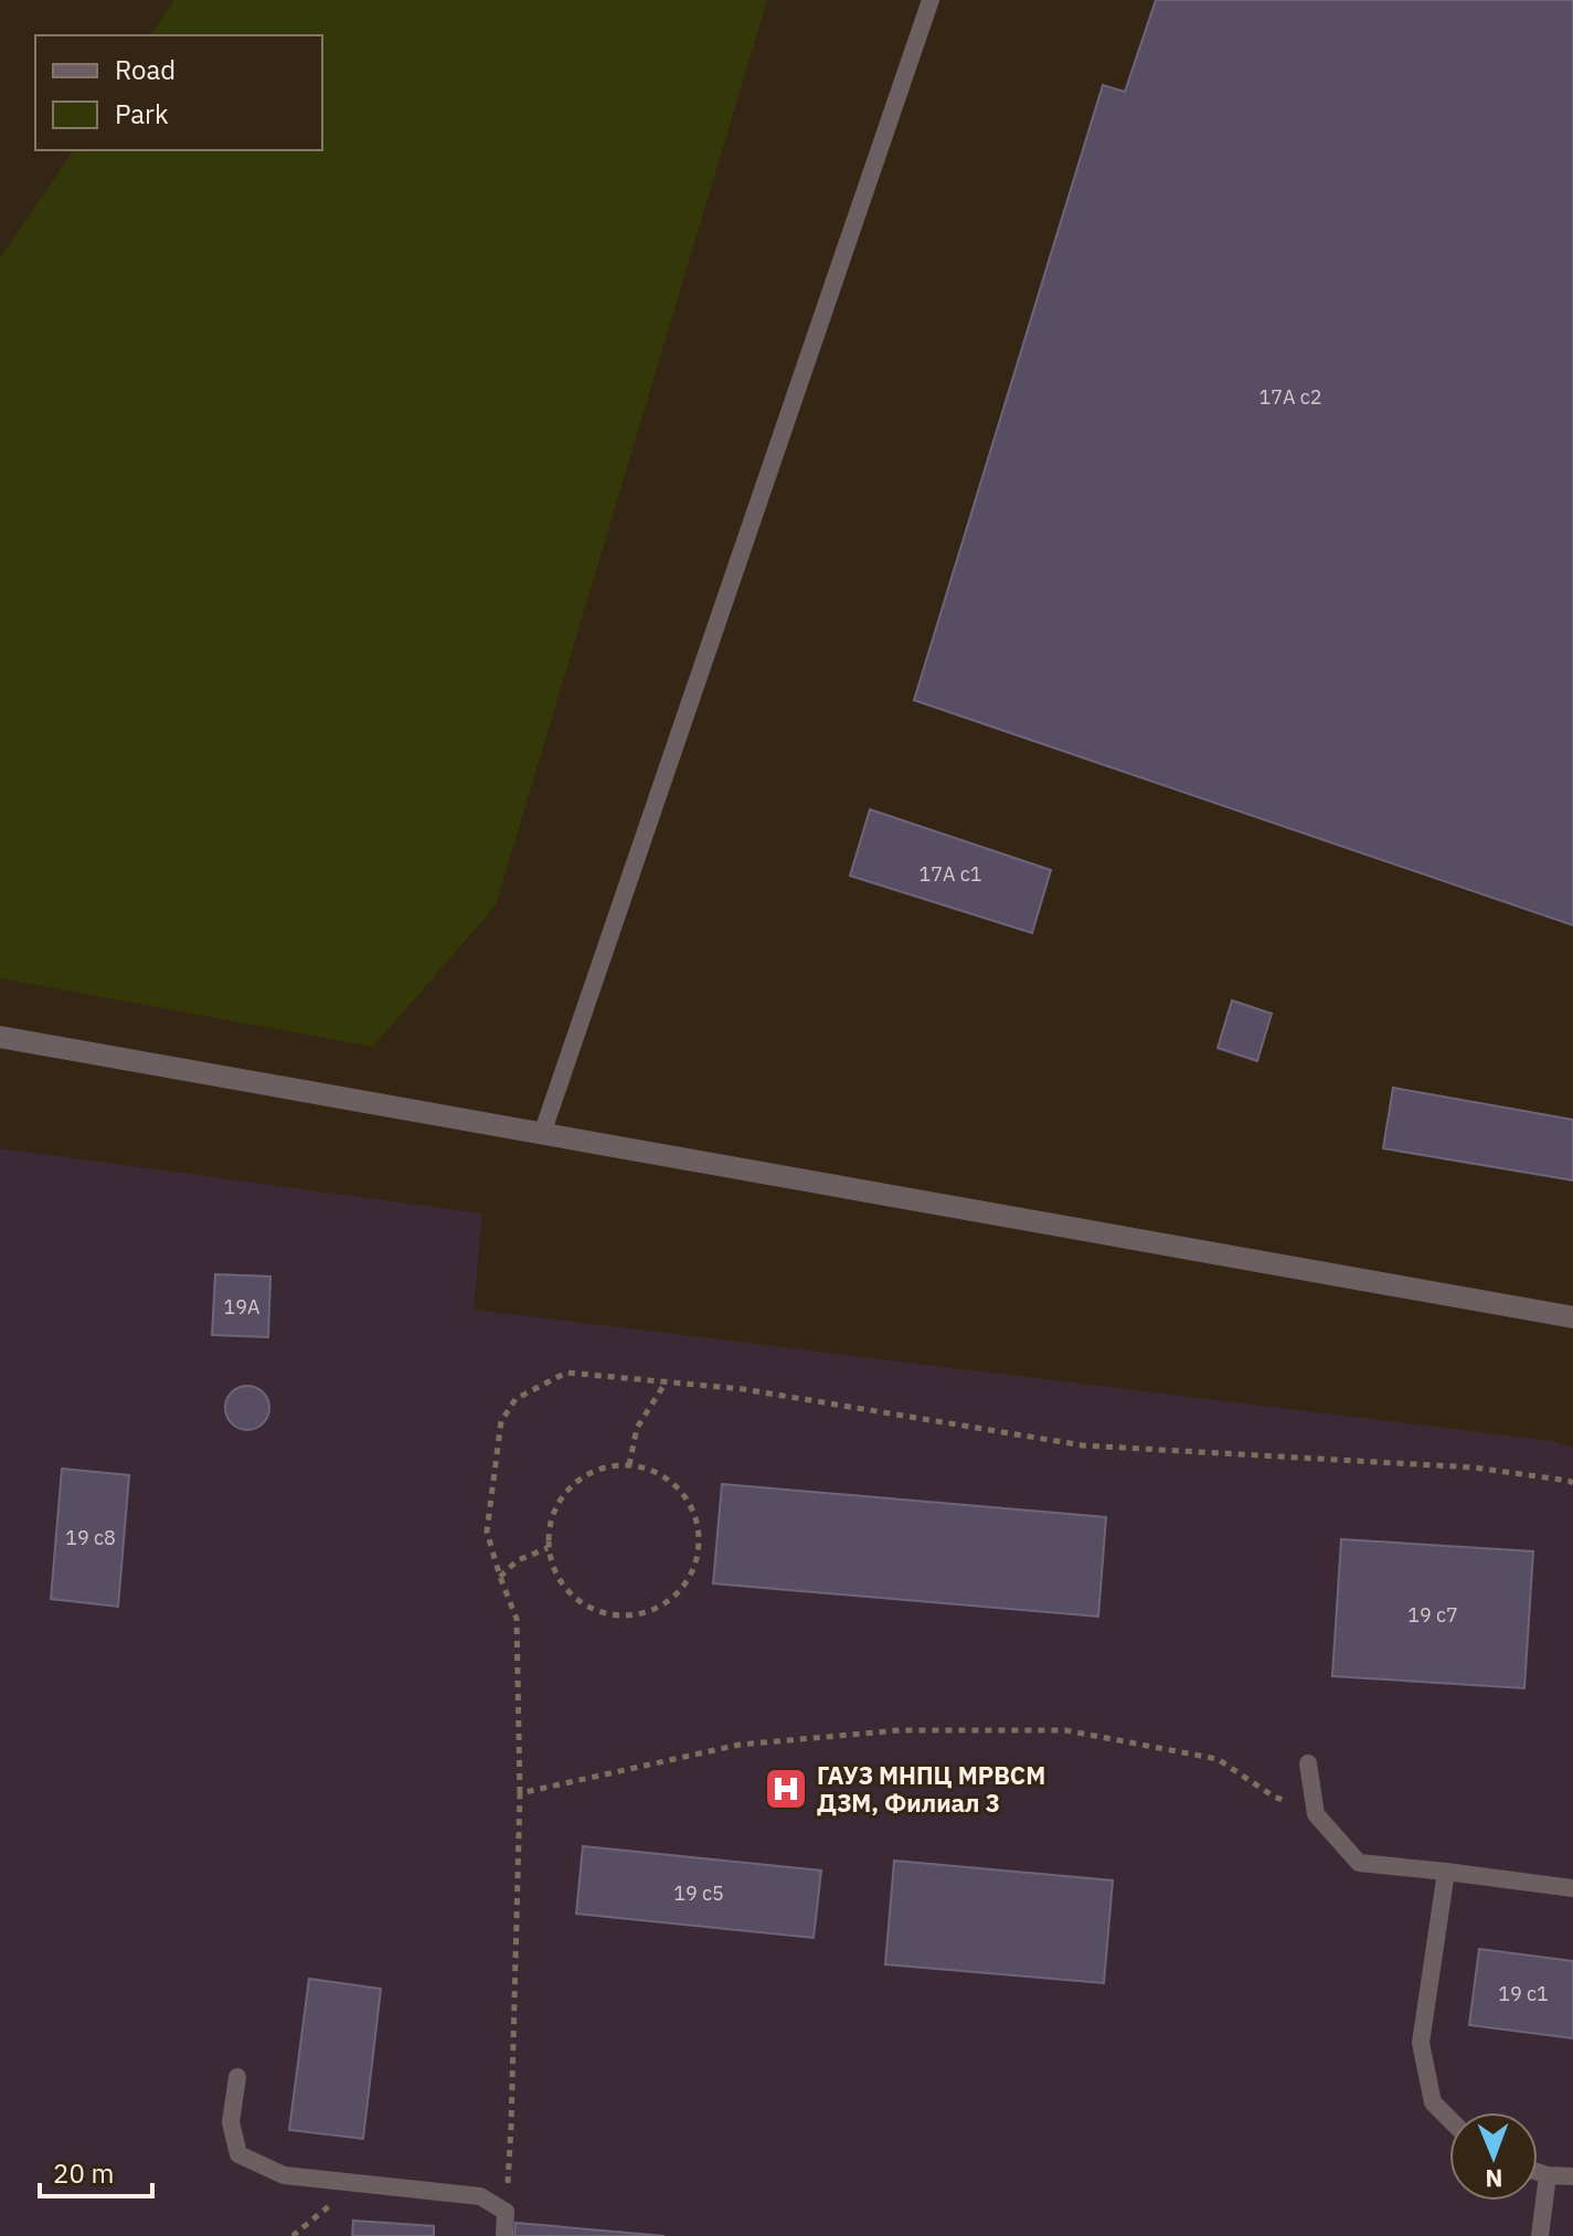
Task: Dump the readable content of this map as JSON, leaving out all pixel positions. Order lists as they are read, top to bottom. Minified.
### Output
{"places":{"hospital":["ГАУЗ МНПЦ МРВСМ ДЗМ, Филиал 3"]},"house_numbers":["17А с2","17А с1","19А","19 с8","19 с7","19 с5","19 с1"],"legend":["Road","Park"],"scale_bar":"20 m","north":"bottom"}
